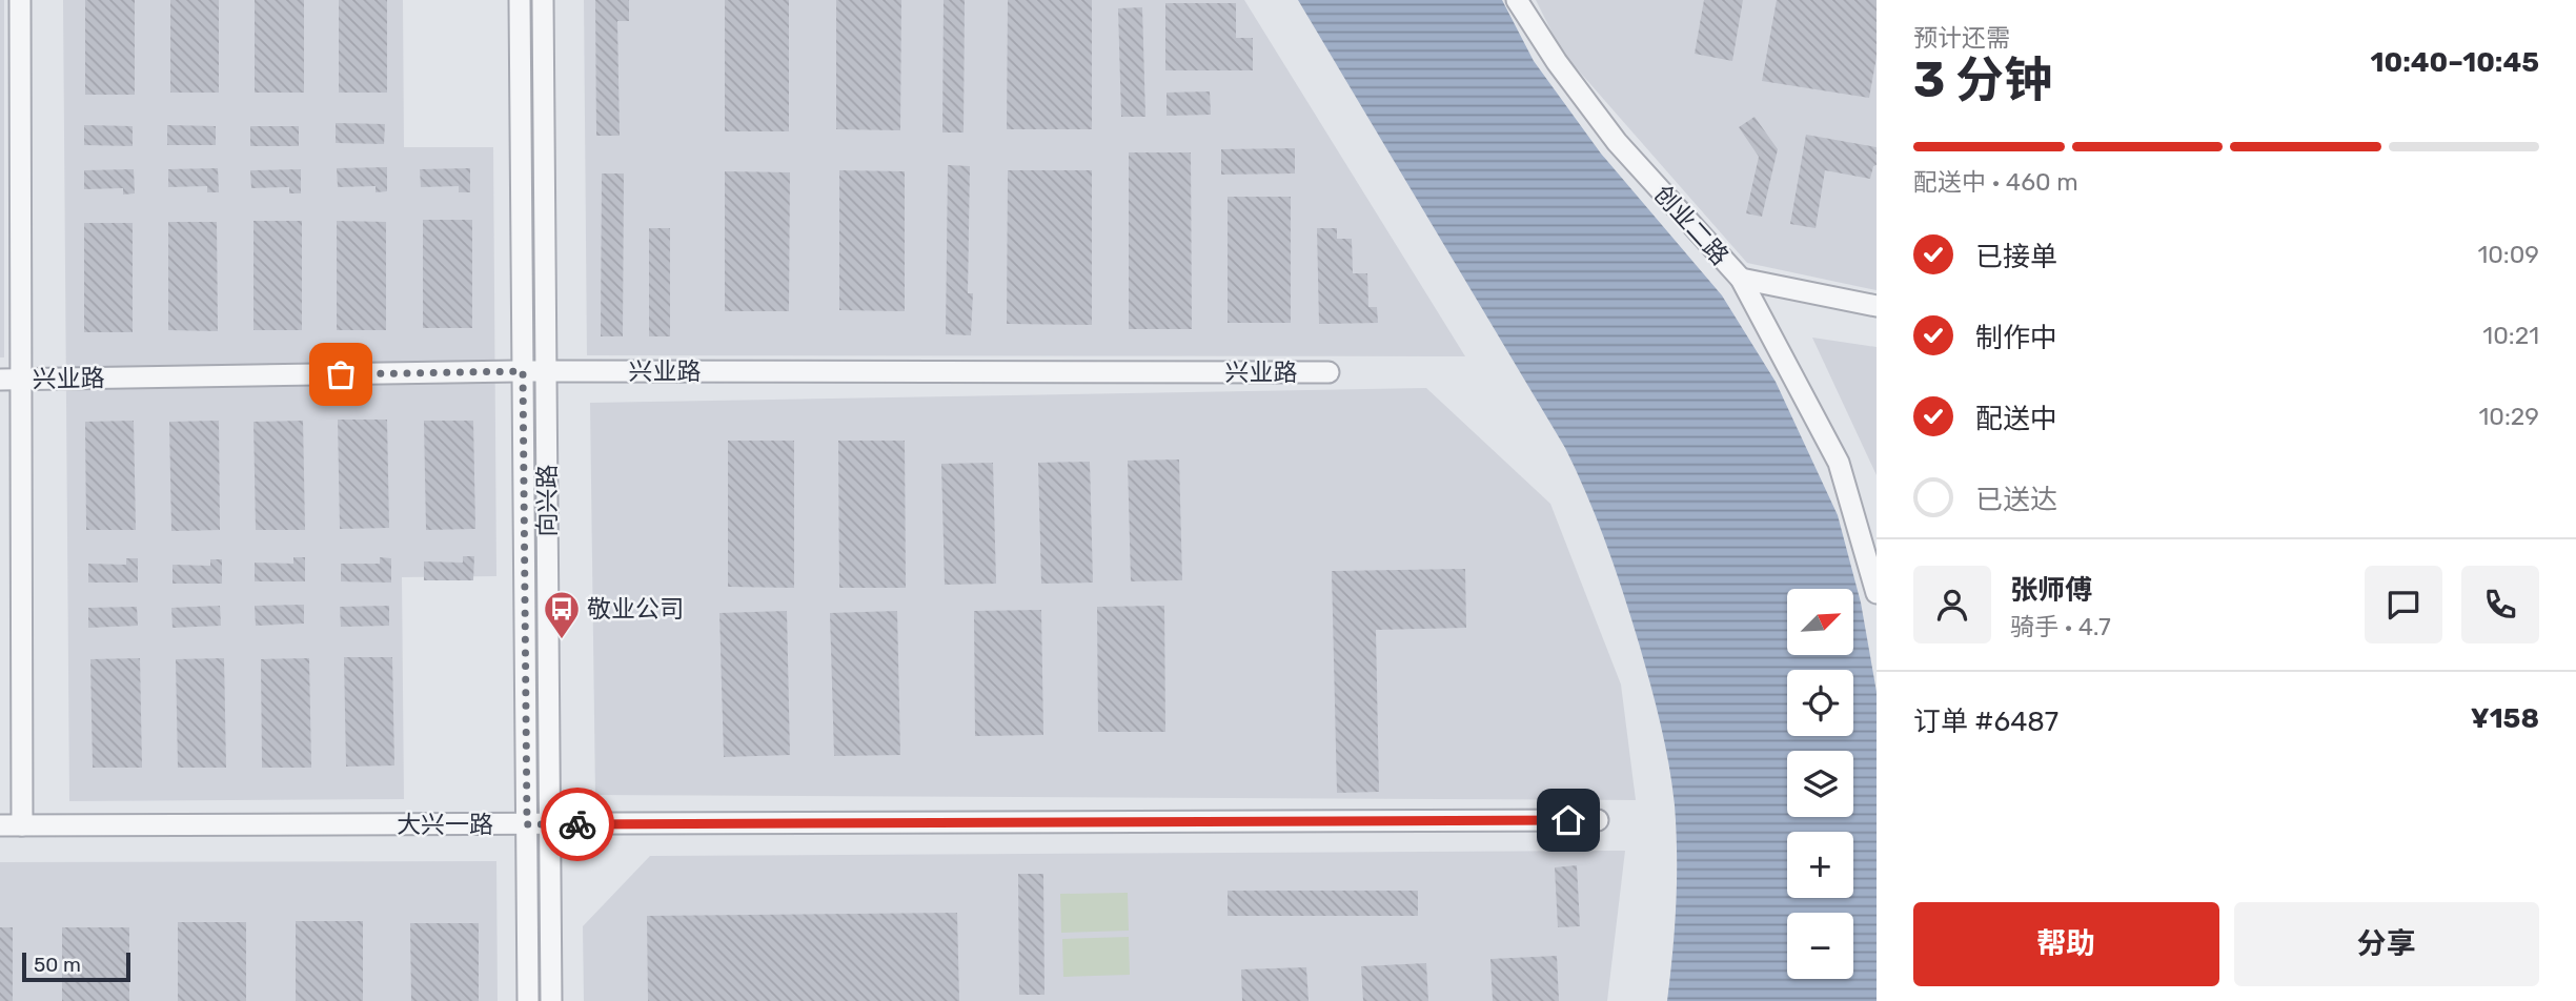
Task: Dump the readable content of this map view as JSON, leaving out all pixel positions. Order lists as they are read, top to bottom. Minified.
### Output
{"streets":{"street":["创业二路","兴业路","向兴路","大兴一路"]},"crossings":[["兴业路","向兴路"],["向兴路","大兴一路"]],"places":{"bus stop":["敬业公司"]},"scale_bar":"50 m","north":"top right","page":{"heading":["3 分钟","预计还需","10:40–10:45"],"panel":["张师傅","骑手 · 4.7","订单 #6487","¥158"],"bar":"配送中 · 460 m","list":[["已接单","10:09"],["制作中","10:21"],["配送中","10:29"],"已送达"],"map_buttons":["+","−"],"buttons":["帮助","分享"],"scale":"50 m"}}
